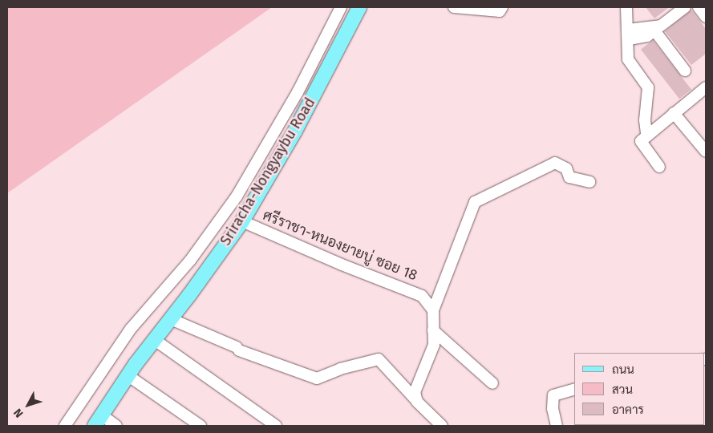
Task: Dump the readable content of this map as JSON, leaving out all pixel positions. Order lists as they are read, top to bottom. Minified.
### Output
{"streets":{"main road":["Sriracha-Nongyaybu Road"],"street":["ศรีราชา-หนองยายบู่ ซอย 18"]},"crossings":[["Sriracha-Nongyaybu Road","ศรีราชา-หนองยายบู่ ซอย 18"]],"legend":["ถนน","สวน","อาคาร"],"north":"bottom left"}
